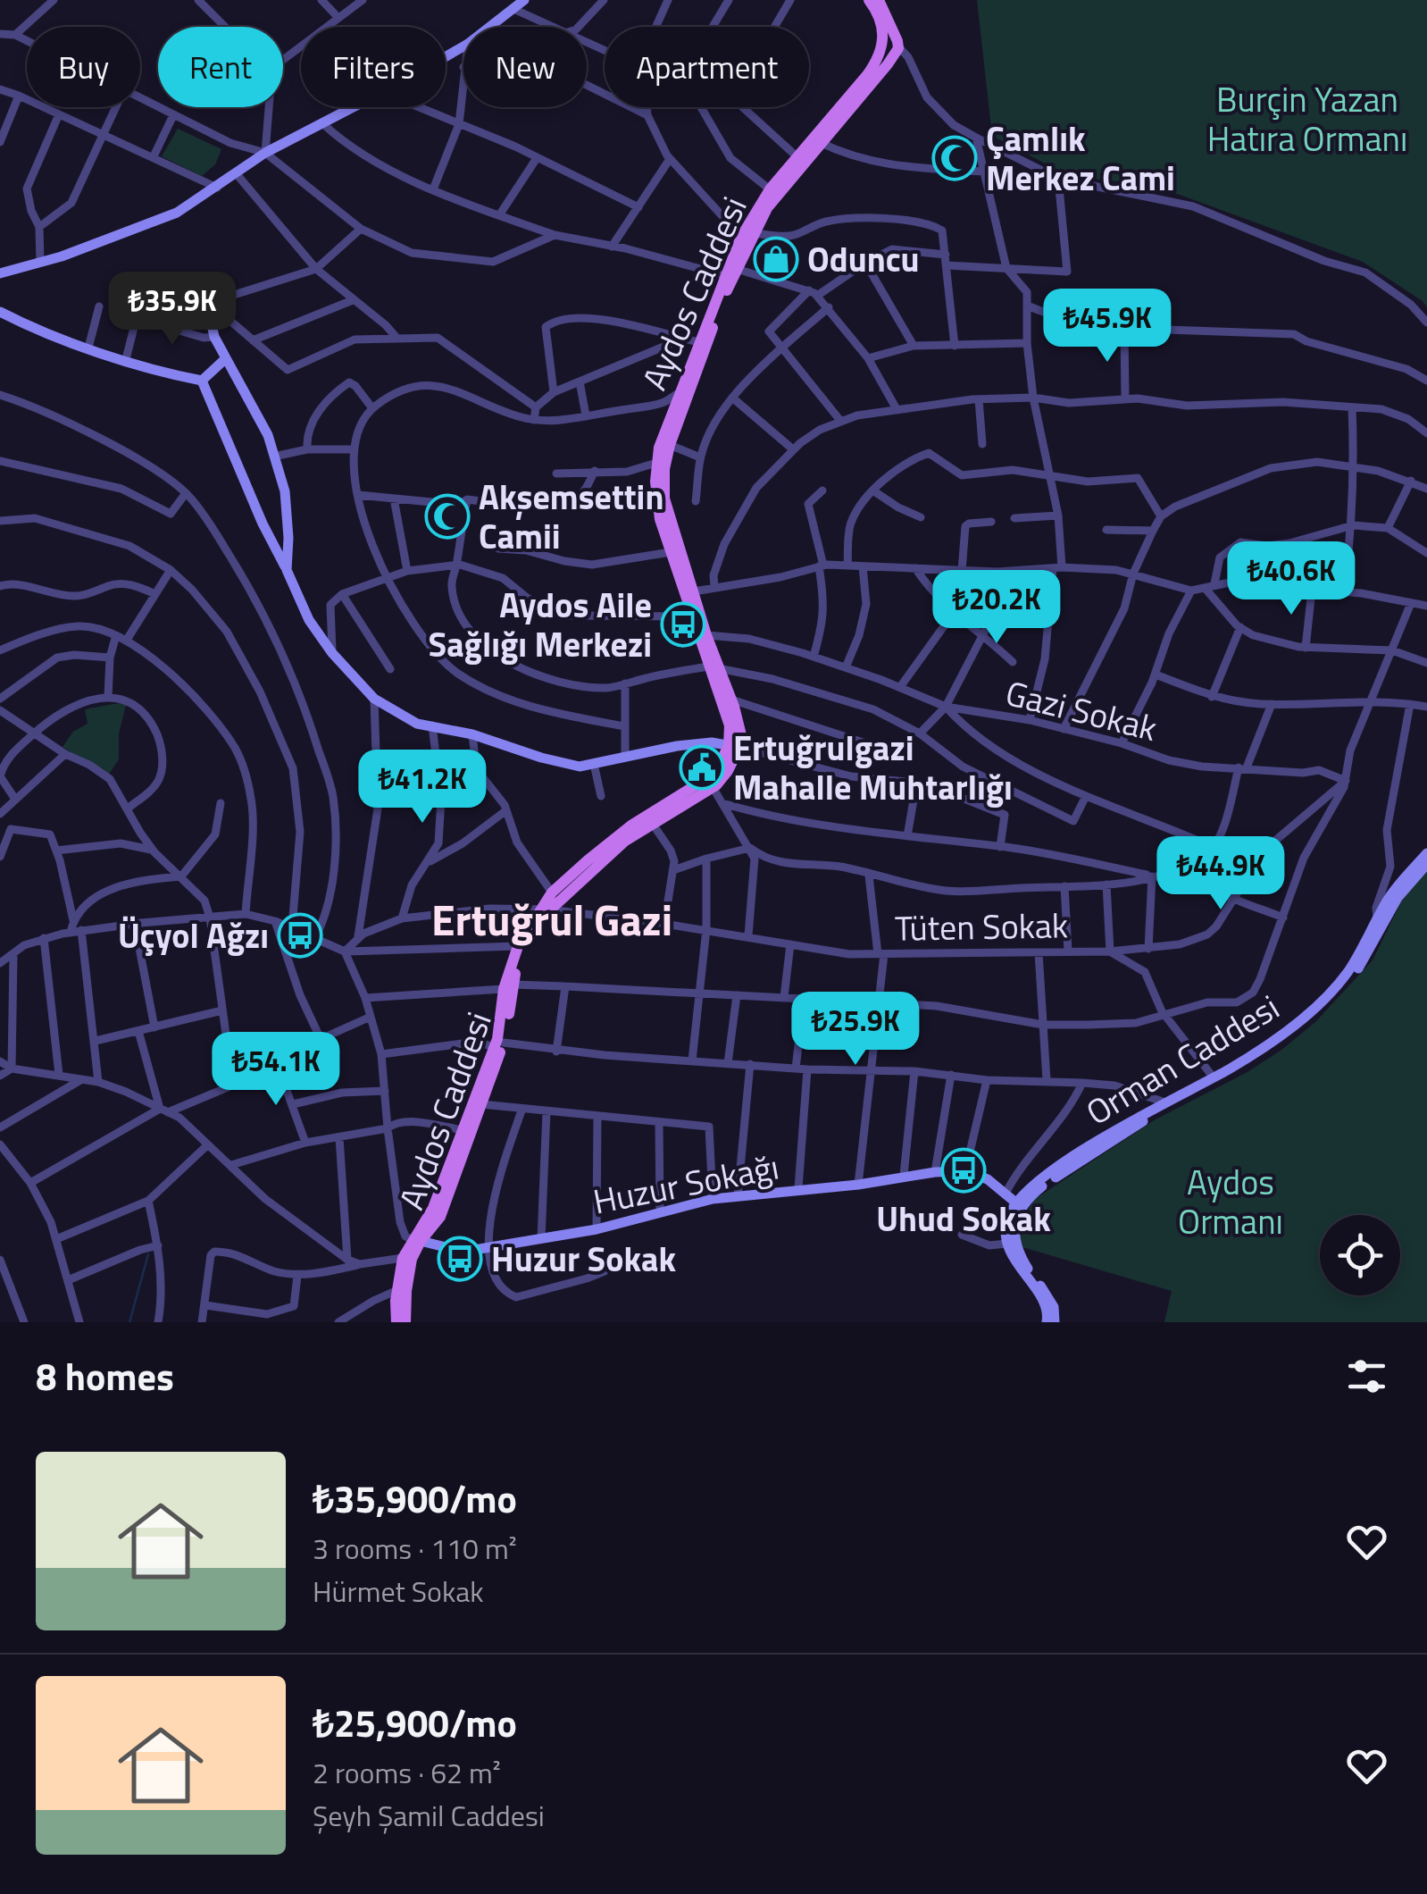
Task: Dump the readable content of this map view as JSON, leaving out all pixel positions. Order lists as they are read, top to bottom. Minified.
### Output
{"streets":{"main road":["Aydos Caddesi"],"street":["Gazi Sokak","Tüten Sokak","Orman Caddesi","Huzur Sokağı"]},"crossings":[["Aydos Caddesi","Gazi Sokak"],["Aydos Caddesi","Tüten Sokak"],["Aydos Caddesi","Huzur Sokağı"],["Gazi Sokak","Tüten Sokak"],["Orman Caddesi","Huzur Sokağı"]],"districts":["Ertuğrul Gazi"],"parks":["Burçin Yazan Hatıra Ormanı","Aydos Ormanı"],"places":{"mosque":["Çamlık Merkez Cami","Akşemsettin Camii"],"shop":["Oduncu"],"bus stop":["Aydos Aile Sağlığı Merkezi","Üçyol Ağzı","Uhud Sokak","Huzur Sokak"],"public building":["Ertuğrulgazi Mahalle Muhtarlığı"]},"page":{"chip":["Buy","Rent","Filters","New","Apartment"],"price":["₺35.9K","₺45.9K","₺40.6K","₺20.2K","₺41.2K","₺44.9K","₺25.9K","₺54.1K"],"heading":"8 homes","list":[{"name":"₺35,900/mo","note":"3 rooms · 110 m² · Hürmet Sokak"},{"name":"₺25,900/mo","note":"2 rooms · 62 m² · Şeyh Şamil Caddesi"}]}}
